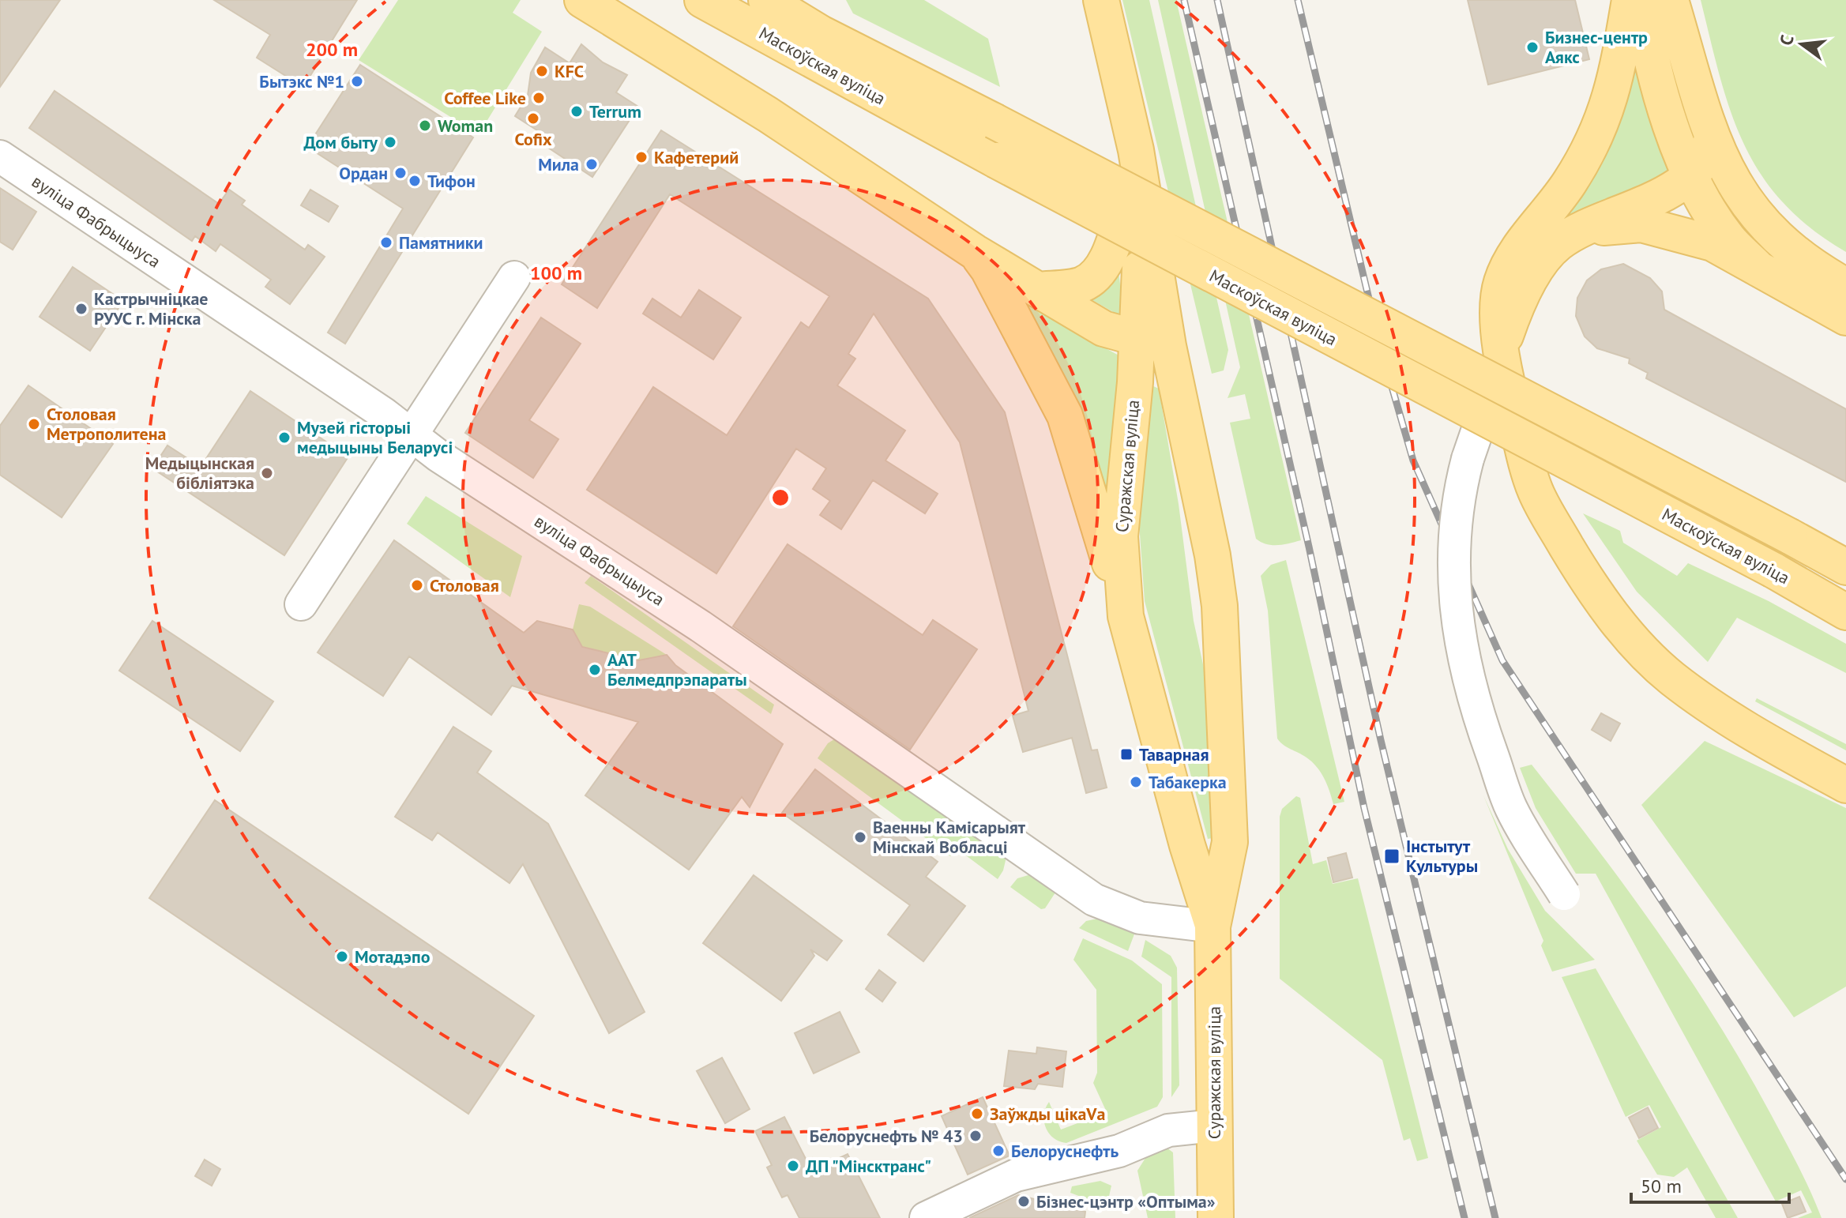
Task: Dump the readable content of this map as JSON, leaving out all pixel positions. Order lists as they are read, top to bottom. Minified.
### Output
{"streets":{"main road":["Маскоўская вуліца","Суражская вуліца"],"street":["вуліца Фабрыцыуса"]},"crossings":[["вуліца Фабрыцыуса","Суражская вуліца"]],"places":{"other":["Бизнес-центр Аякс","KFC","Бытэкс №1","Coffee Like","Terrum","Cofix","Woman","Дом быту","Кафетерий","Мила","Ордан","Тифон","Памятники","Кастрычніцкае РУУС г. Мінска","Столовая Метрополитена","Музей гісторыі медыцыны Беларусі","Медыцынская бібліятэка","Столовая","ААТ Белмедпрэпараты","Табакерка","Ваенны Камісарыят Мінскай Вобласці","Мотадэпо","Заўжды цікаVа","Белоруснефть № 43","Белоруснефть","ДП \"Мінсктранс\"","Бізнес-цэнтр «Оптыма»"],"transit":["Таварная","Інстытут Культуры"]},"scale_bar":"50 m","north":"left","rings":["200 m","100 m"]}
